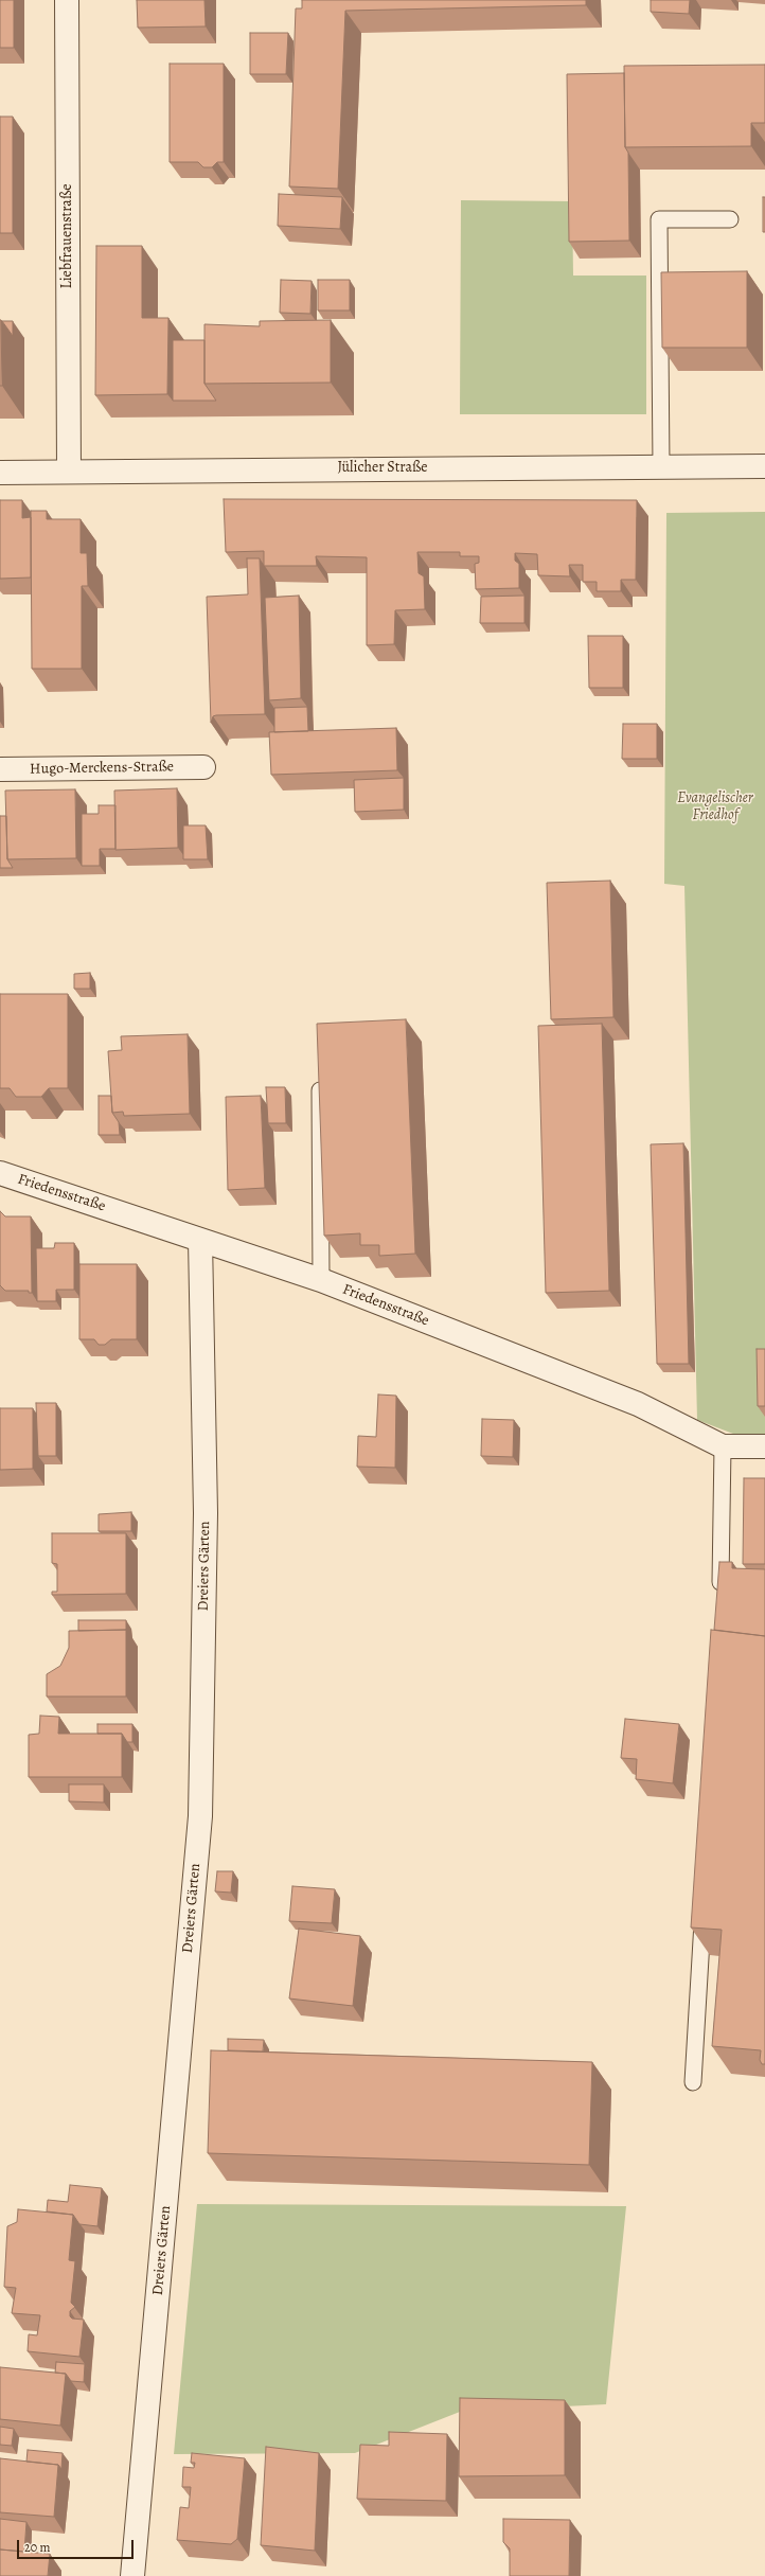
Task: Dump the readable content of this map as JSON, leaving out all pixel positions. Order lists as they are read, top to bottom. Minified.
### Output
{"streets":{"street":["Liebfrauenstraße","Jülicher Straße","Hugo-Merckens-Straße","Friedensstraße","Dreiers Gärten"]},"crossings":[["Liebfrauenstraße","Jülicher Straße"],["Friedensstraße","Dreiers Gärten"]],"parks":["Evangelischer Friedhof"],"scale_bar":"20 m"}
